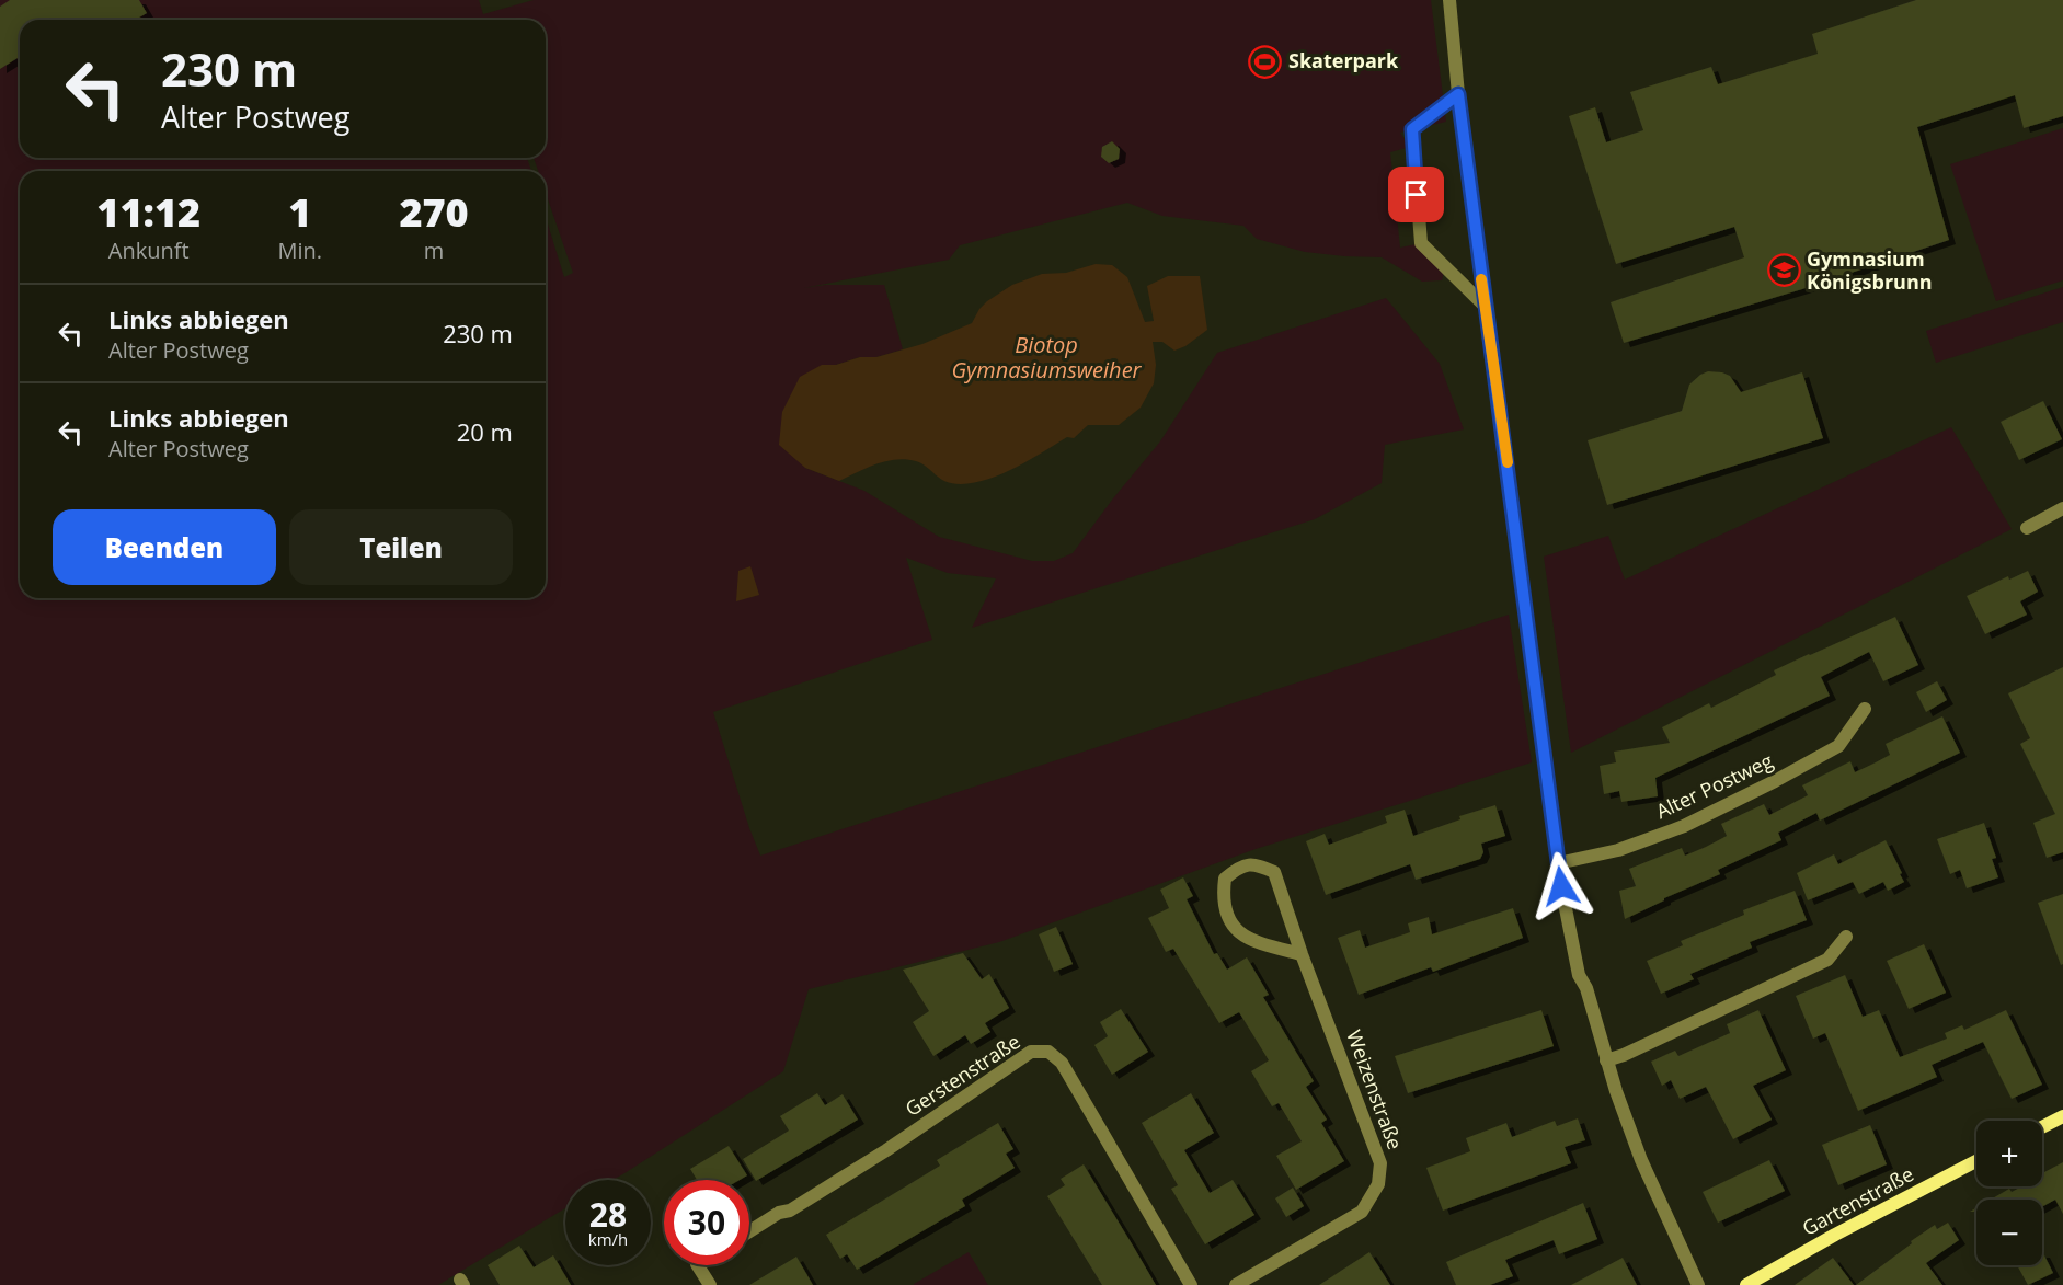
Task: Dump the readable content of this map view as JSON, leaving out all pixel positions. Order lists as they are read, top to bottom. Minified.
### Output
{"streets":{"street":["Alter Postweg","Gerstenstraße","Weizenstraße","Gartenstraße"]},"water":["Biotop Gymnasiumsweiher"],"places":{"sports":["Skaterpark"],"school or university":["Gymnasium Königsbrunn"]},"page":{"turn":["230 m","Alter Postweg"],"eta":["11:12","Ankunft","1","Min.","270","m"],"list":[{"name":"Links abbiegen","note":"Alter Postweg","value":"230 m"},{"name":"Links abbiegen","note":"Alter Postweg","value":"20 m"}],"buttons":["Beenden","Teilen"],"map_buttons":["+","−"],"speed":"28 km/h","limit":"30"}}
